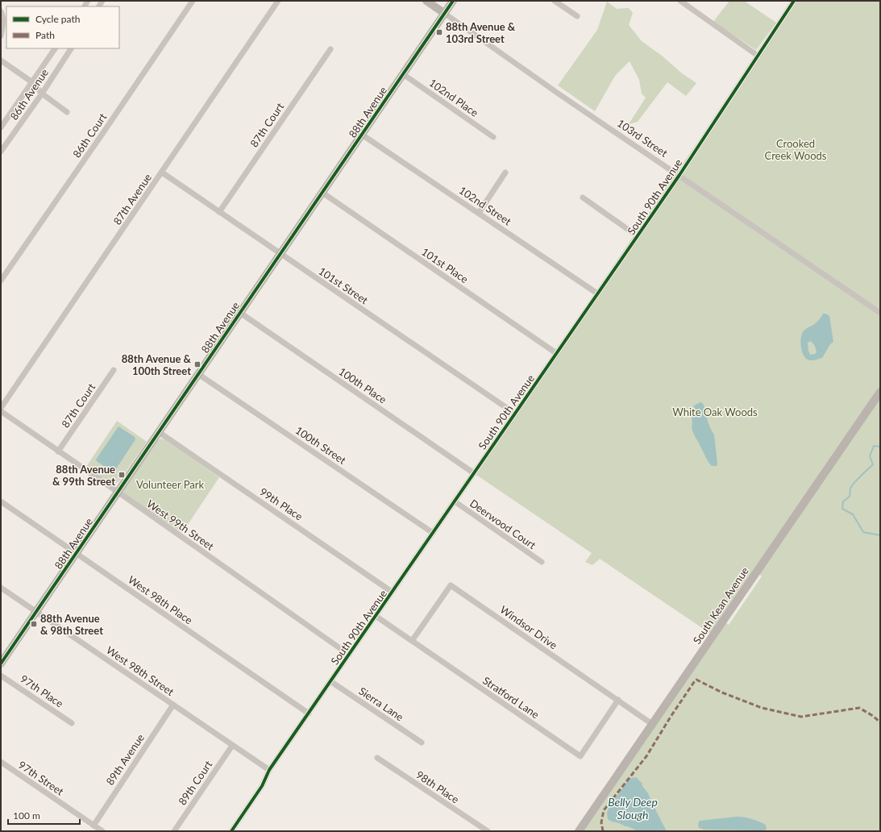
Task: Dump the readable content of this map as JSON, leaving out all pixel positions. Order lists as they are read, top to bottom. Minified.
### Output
{"streets":{"street":["86th Avenue","102nd Place","88th Avenue","87th Court","86th Court","103rd Street","South 90th Avenue","87th Avenue","102nd Street","101st Place","101st Street","100th Place","100th Street","99th Place","Deerwood Court","West 99th Street","West 98th Place","South Kean Avenue","Windsor Drive","West 98th Street","97th Place","Stratford Lane","Sierra Lane","89th Avenue","97th Street","89th Court","98th Place"]},"crossings":[["102nd Place","88th Avenue"],["88th Avenue","103rd Street"],["88th Avenue","102nd Street"],["88th Avenue","101st Place"],["88th Avenue","101st Street"],["88th Avenue","100th Place"],["88th Avenue","100th Street"],["88th Avenue","99th Place"],["88th Avenue","West 99th Street"],["88th Avenue","West 98th Place"],["88th Avenue","West 98th Street"],["87th Court","101st Street"],["87th Court","West 99th Street"],["103rd Street","South 90th Avenue"],["South 90th Avenue","102nd Street"],["South 90th Avenue","101st Place"],["South 90th Avenue","101st Street"],["South 90th Avenue","100th Place"],["South 90th Avenue","100th Street"],["South 90th Avenue","99th Place"],["South 90th Avenue","Deerwood Court"],["South 90th Avenue","West 99th Street"],["South 90th Avenue","West 98th Place"],["South 90th Avenue","West 98th Street"],["South 90th Avenue","Stratford Lane"],["South 90th Avenue","Sierra Lane"],["87th Avenue","101st Street"],["South Kean Avenue","Windsor Drive"],["Windsor Drive","Stratford Lane"],["West 98th Street","89th Avenue"],["West 98th Street","89th Court"],["89th Avenue","97th Street"]],"water":["Belly Deep Slough"],"parks":["Crooked Creek Woods","White Oak Woods","Volunteer Park"],"places":{"transit":["88th Avenue & 103rd Street","88th Avenue & 100th Street","88th Avenue & 99th Street","88th Avenue & 98th Street"]},"legend":["Cycle path","Path"],"scale_bar":"100 m"}
